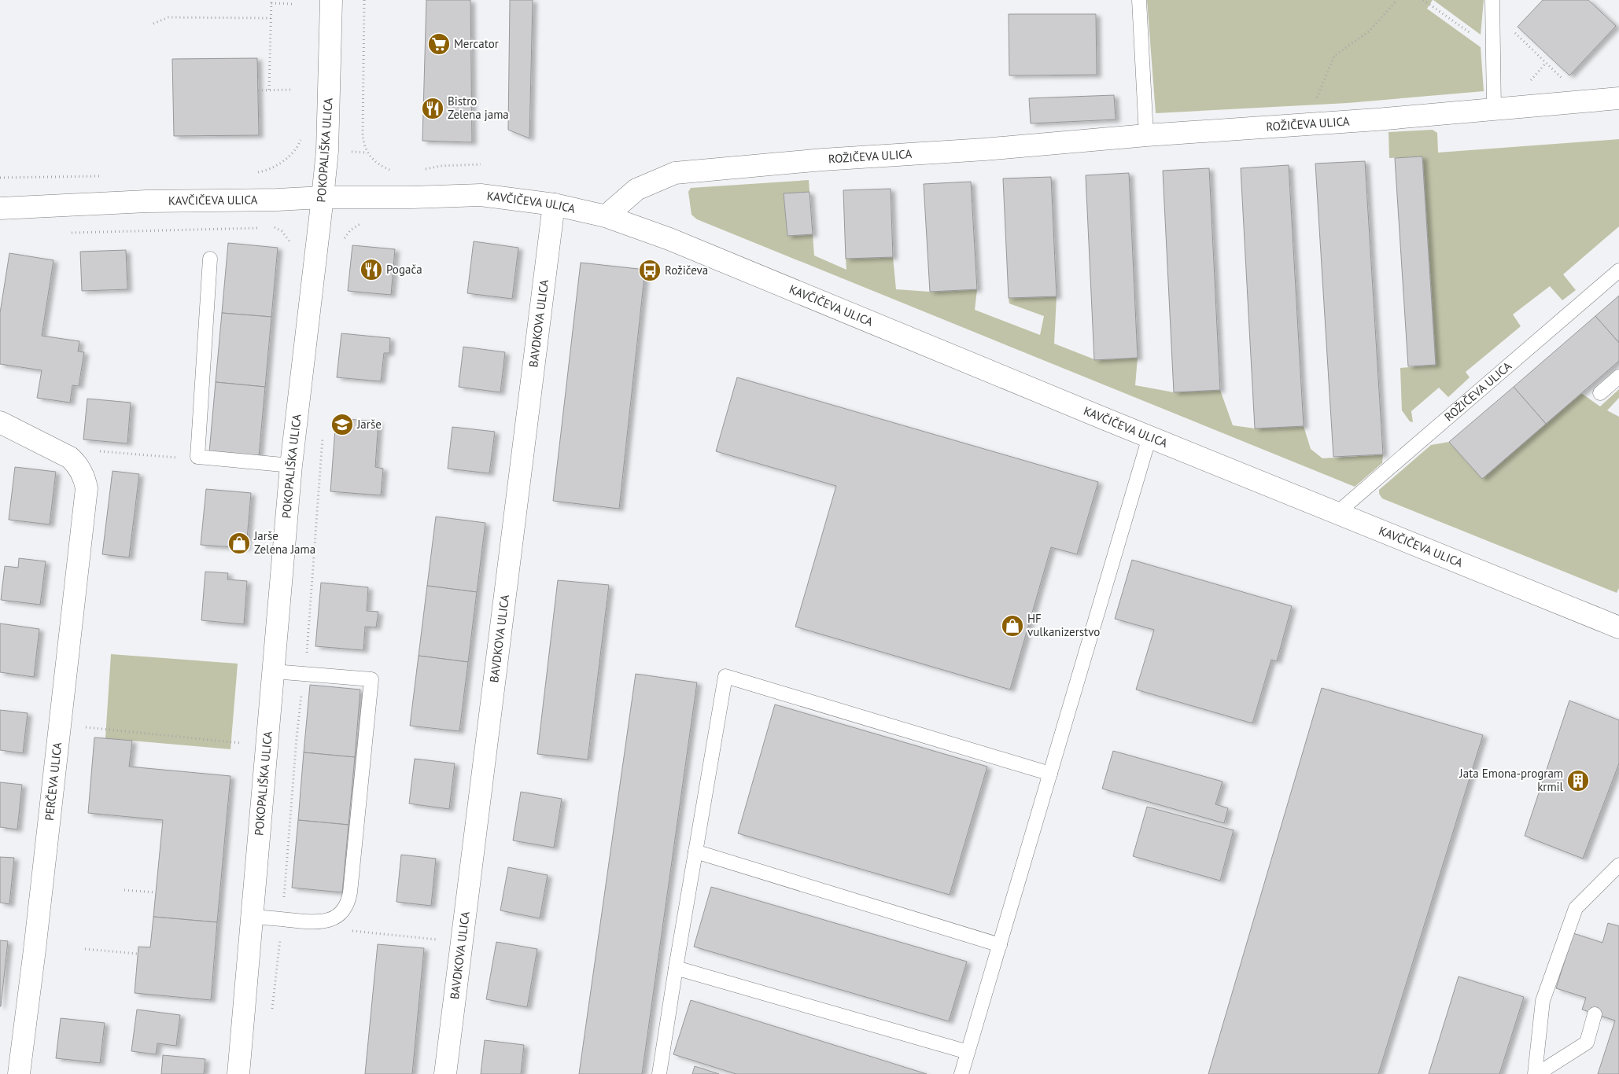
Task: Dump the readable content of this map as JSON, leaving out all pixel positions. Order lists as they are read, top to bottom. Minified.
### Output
{"streets":{"street":["ROŽIČEVA ULICA","POKOPALIŠKA ULICA","KAVČIČEVA ULICA","BAVDKOVA ULICA","PERČEVA ULICA"]},"crossings":[["ROŽIČEVA ULICA","KAVČIČEVA ULICA"],["POKOPALIŠKA ULICA","KAVČIČEVA ULICA"],["KAVČIČEVA ULICA","BAVDKOVA ULICA"]],"places":{"supermarket":["Mercator"],"restaurant":["Bistro Zelena jama","Pogača"],"bus stop":["Rožičeva"],"school or university":["Jarše"],"shop":["Jarše Zelena Jama","HF vulkanizerstvo"],"building":["Jata Emona-program krmil"]}}
